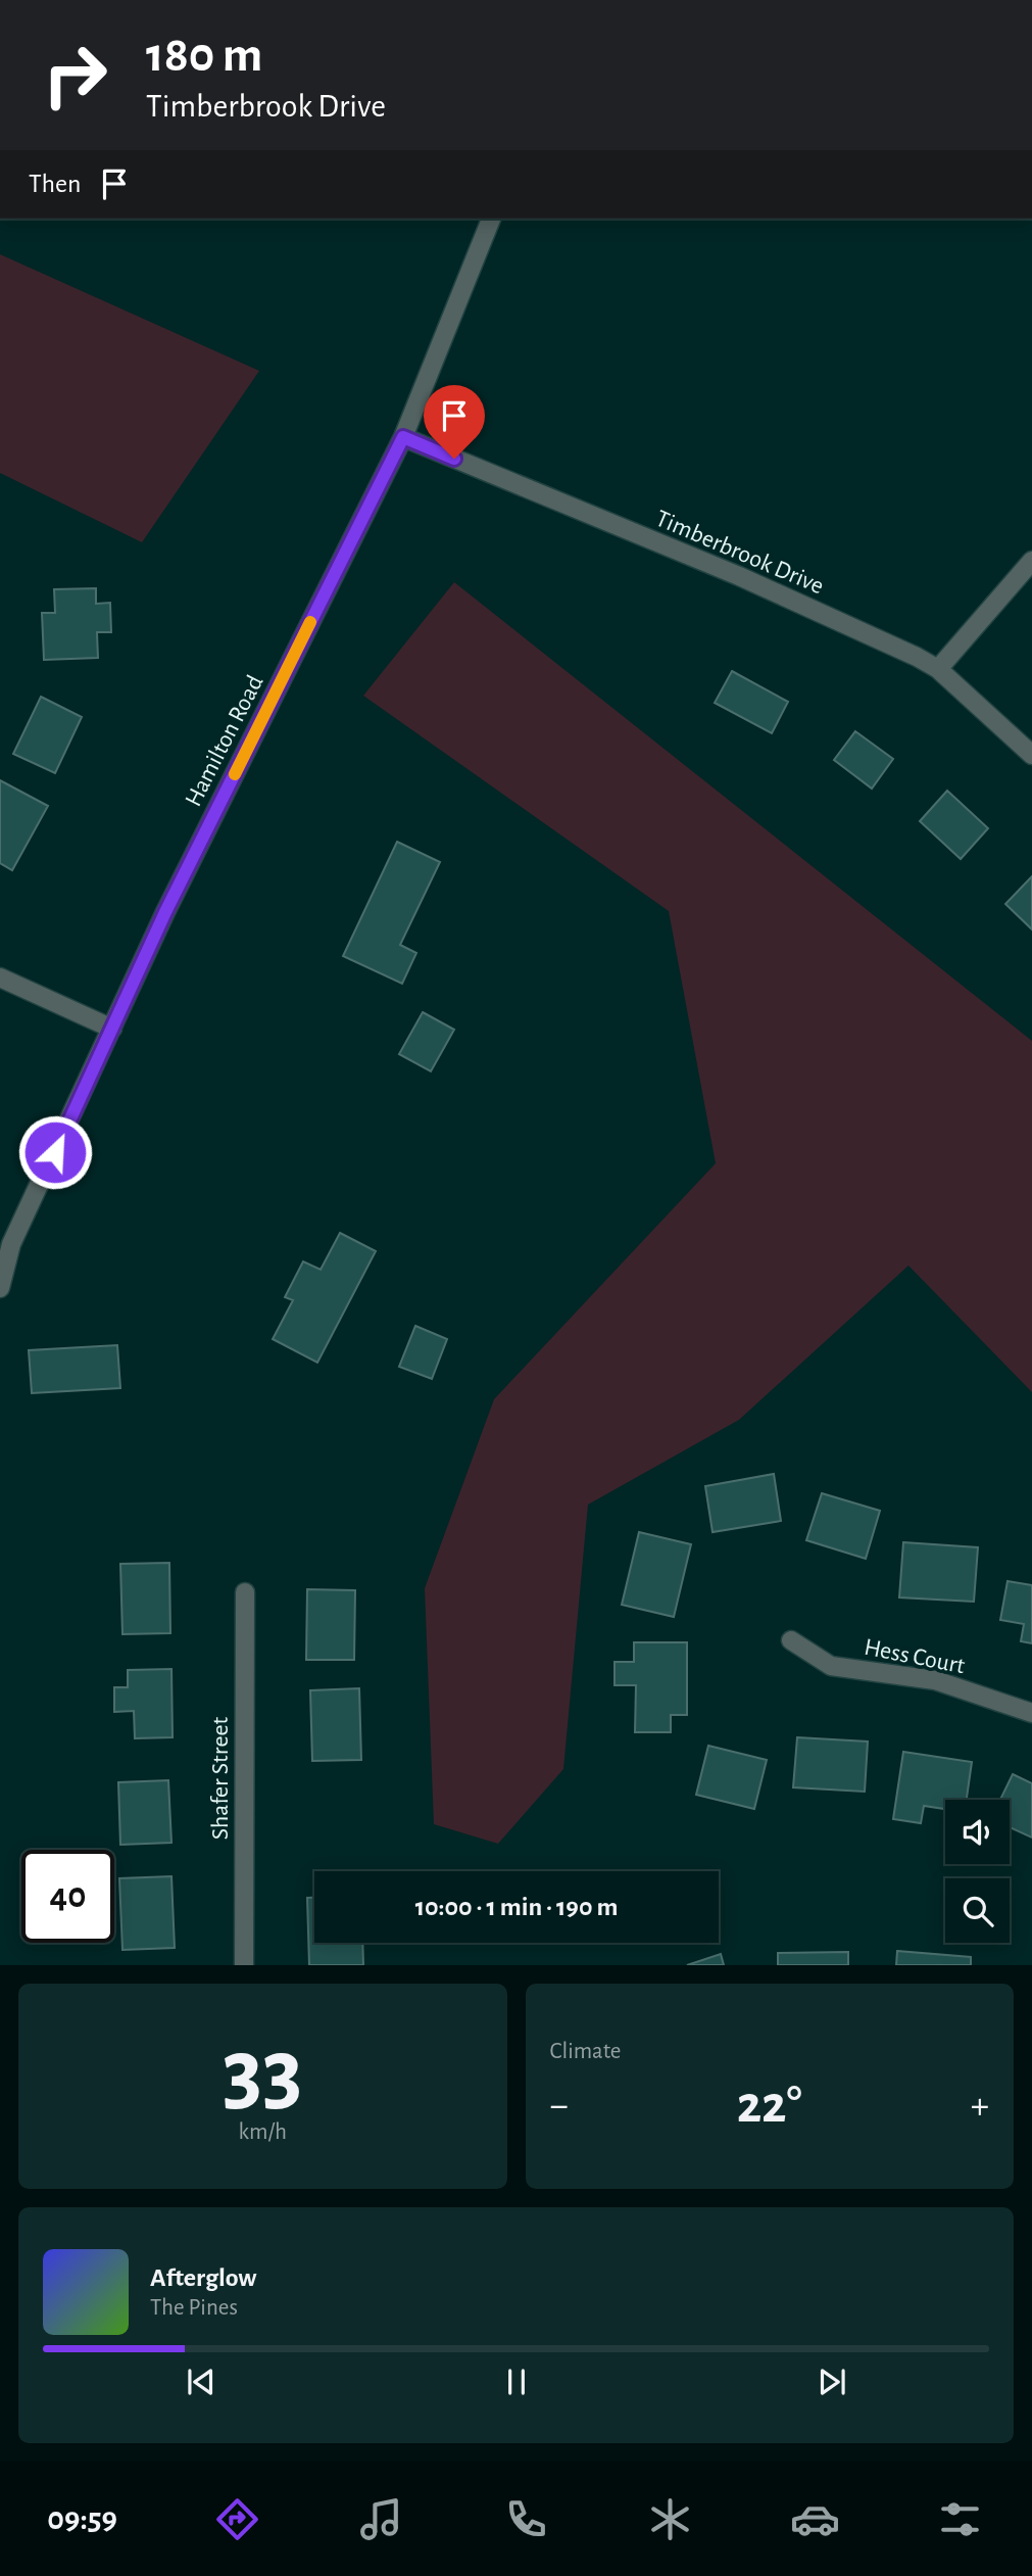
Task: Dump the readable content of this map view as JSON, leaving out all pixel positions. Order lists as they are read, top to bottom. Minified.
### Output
{"streets":{"street":["Timberbrook Drive","Hamilton Road","Hess Court","Shafer Street"]},"crossings":[["Timberbrook Drive","Hamilton Road"]],"page":{"turn":["180 m","Timberbrook Drive"],"then":"Then","limit":"40","trip":"10:00 · 1 min · 190 m","tile":[["33","km/h"],"Climate"],"heat":["−","22°","+"],"song":["Afterglow","The Pines"],"tabs":"09:59"}}
